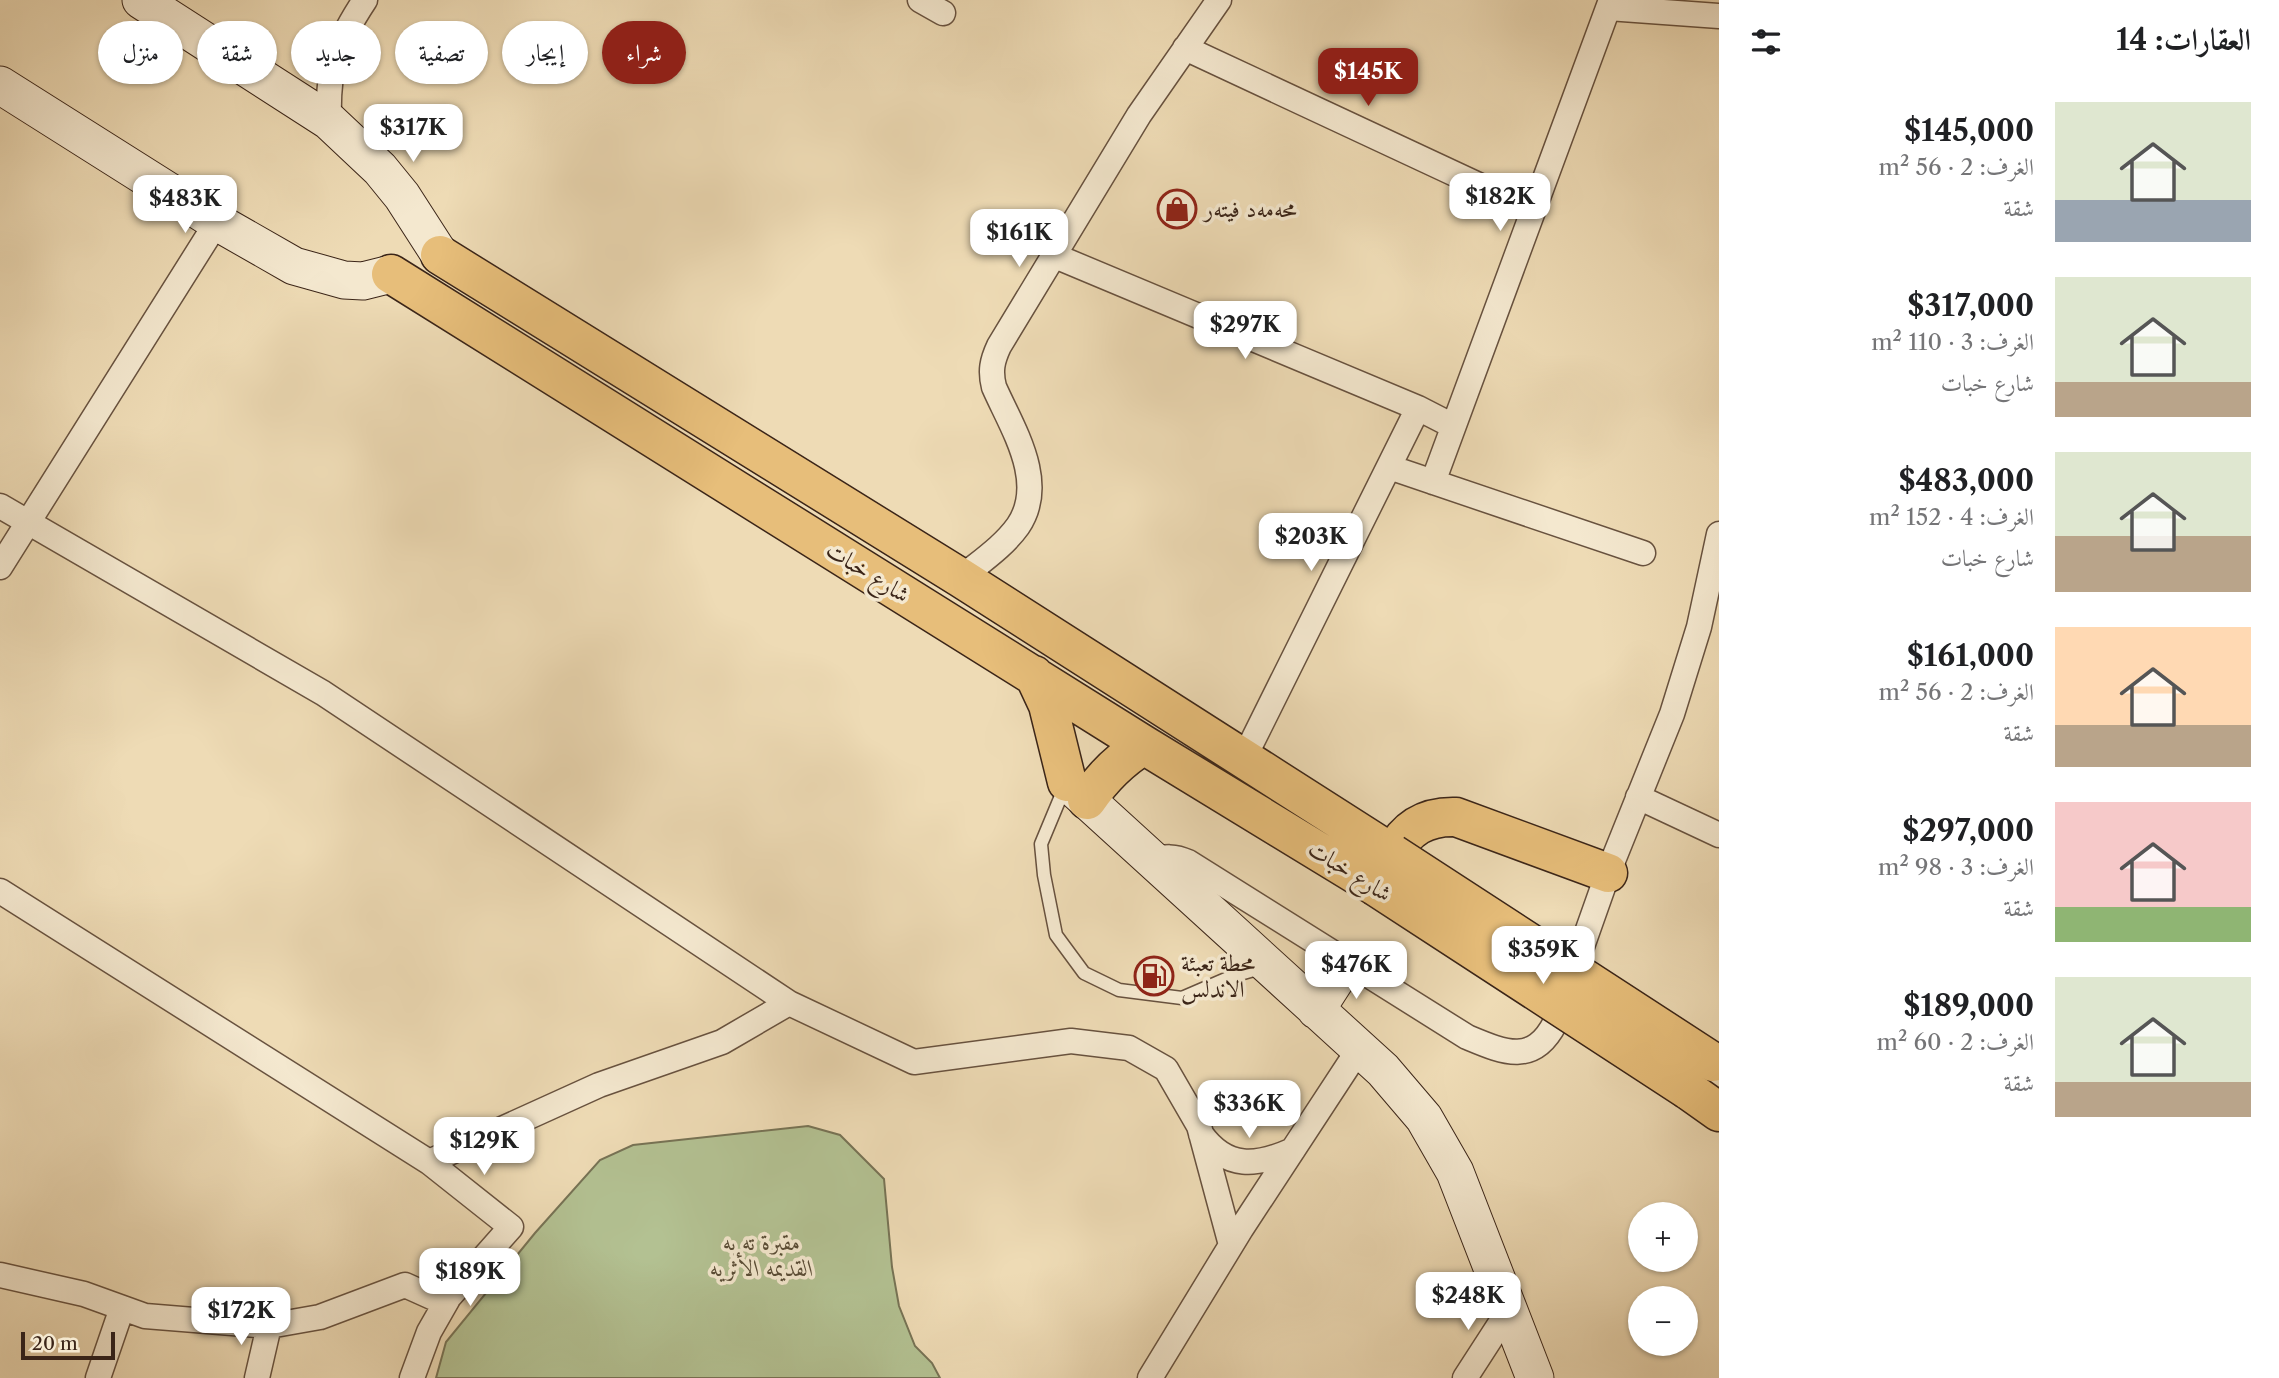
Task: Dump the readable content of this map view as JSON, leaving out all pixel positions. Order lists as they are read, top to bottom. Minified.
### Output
{"streets":{"main road":["شارع خبات"]},"parks":["مقبرة ته په القديمه الأثريه"],"places":{"shop":["محەمەد فیتەر"],"fuel station":["محطة تعبئة الاندلس"]},"scale_bar":"20 m","page":{"heading":"العقارات: 14","chip":["شراء","إيجار","تصفية","جديد","شقة","منزل"],"price":["$145K","$317K","$182K","$483K","$161K","$297K","$203K","$359K","$476K","$336K","$129K","$189K","$248K","$172K"],"list":[{"name":"$145,000","note":"الغرف: 2 · 56 m² · شقة"},{"name":"$317,000","note":"الغرف: 3 · 110 m² · شارع خبات"},{"name":"$483,000","note":"الغرف: 4 · 152 m² · شارع خبات"},{"name":"$161,000","note":"الغرف: 2 · 56 m² · شقة"},{"name":"$297,000","note":"الغرف: 3 · 98 m² · شقة"},{"name":"$189,000","note":"الغرف: 2 · 60 m² · شقة"}],"map_buttons":["+","−"],"scale":"20 m"}}
